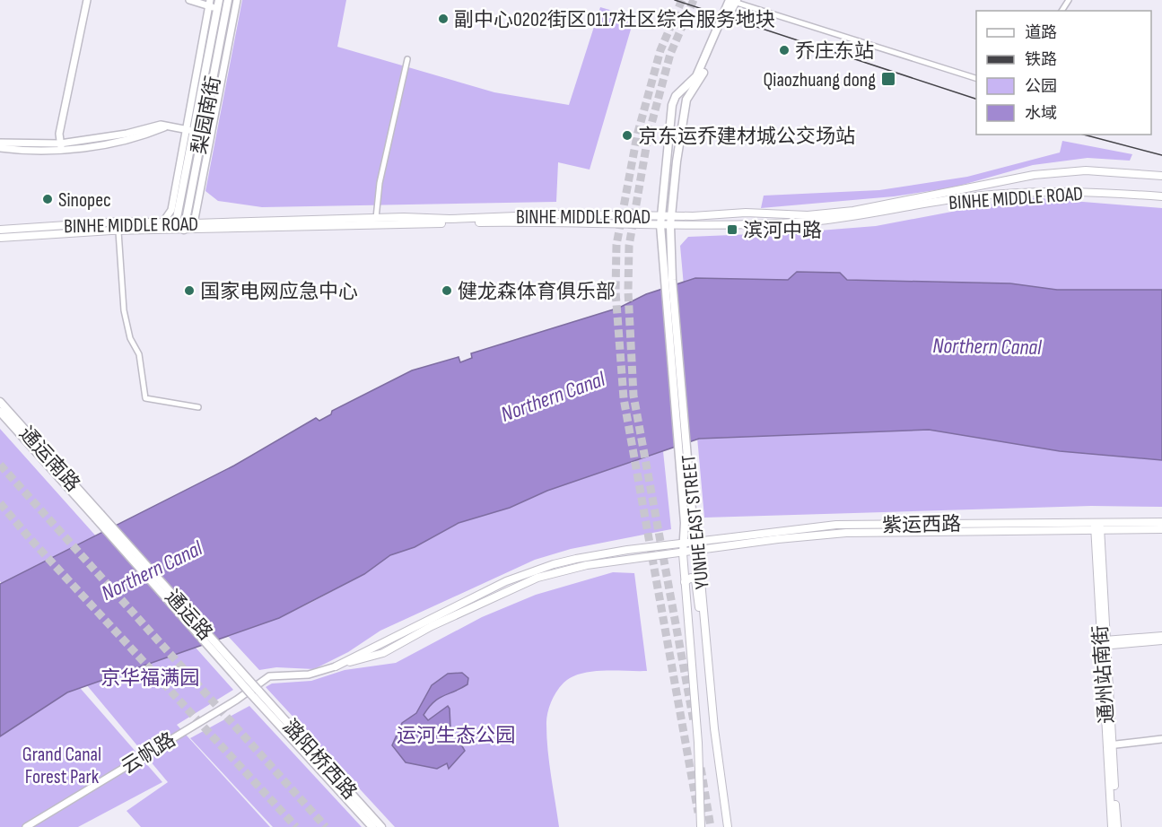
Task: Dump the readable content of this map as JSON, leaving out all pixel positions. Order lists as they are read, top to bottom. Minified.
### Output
{"streets":{"main road":["梨园南街","BINHE MIDDLE ROAD","通运南路","YUNHE EAST STREET","紫运西路","通运路","通州站南街","潞阳桥西路"],"street":["云帆路"]},"crossings":[["梨园南街","BINHE MIDDLE ROAD"],["BINHE MIDDLE ROAD","YUNHE EAST STREET"],["通运南路","通运路"],["YUNHE EAST STREET","紫运西路"],["紫运西路","通州站南街"],["紫运西路","云帆路"],["通运路","潞阳桥西路"]],"water":["Northern Canal"],"parks":["京华福满园","运河生态公园","Grand Canal Forest Park"],"places":{"other":["副中心0202街区0117社区综合服务地块","乔庄东站","京东运乔建材城公交场站","Sinopec","国家电网应急中心","健龙森体育俱乐部"],"transit":["Qiaozhuang dong","滨河中路"]},"legend":["道路","铁路","公园","水域"]}
